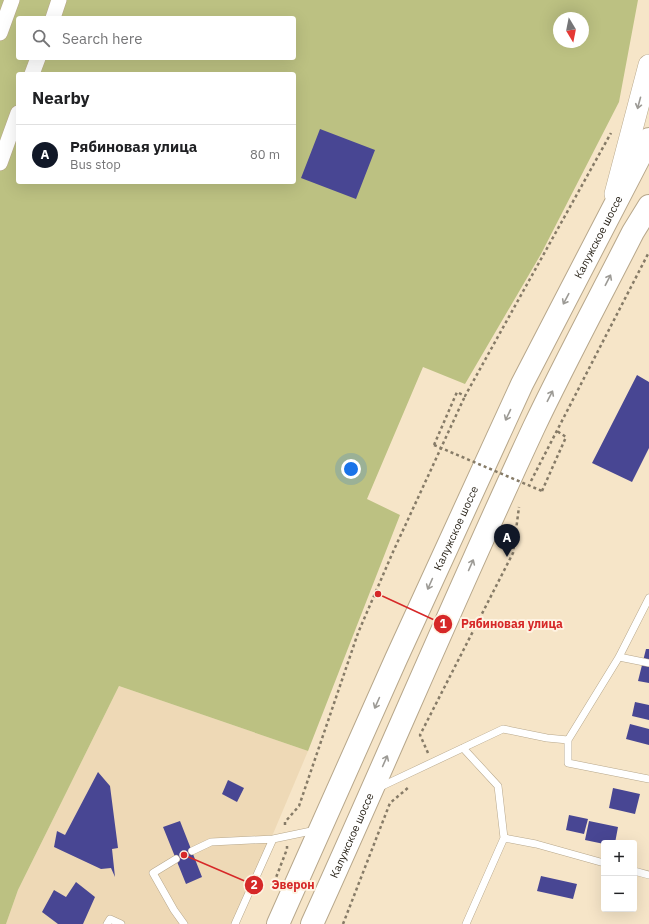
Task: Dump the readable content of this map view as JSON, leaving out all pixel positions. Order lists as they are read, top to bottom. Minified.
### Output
{"streets":{"highway":["Калужское шоссе"]},"places":["Рябиновая улица","Эверон"],"north":"bottom","page":{"search":"Search here","heading":"Nearby","list":[{"mark":"A","name":"Рябиновая улица","note":"Bus stop","value":"80 m"}],"pins":"A","map_buttons":["+","−"]}}
